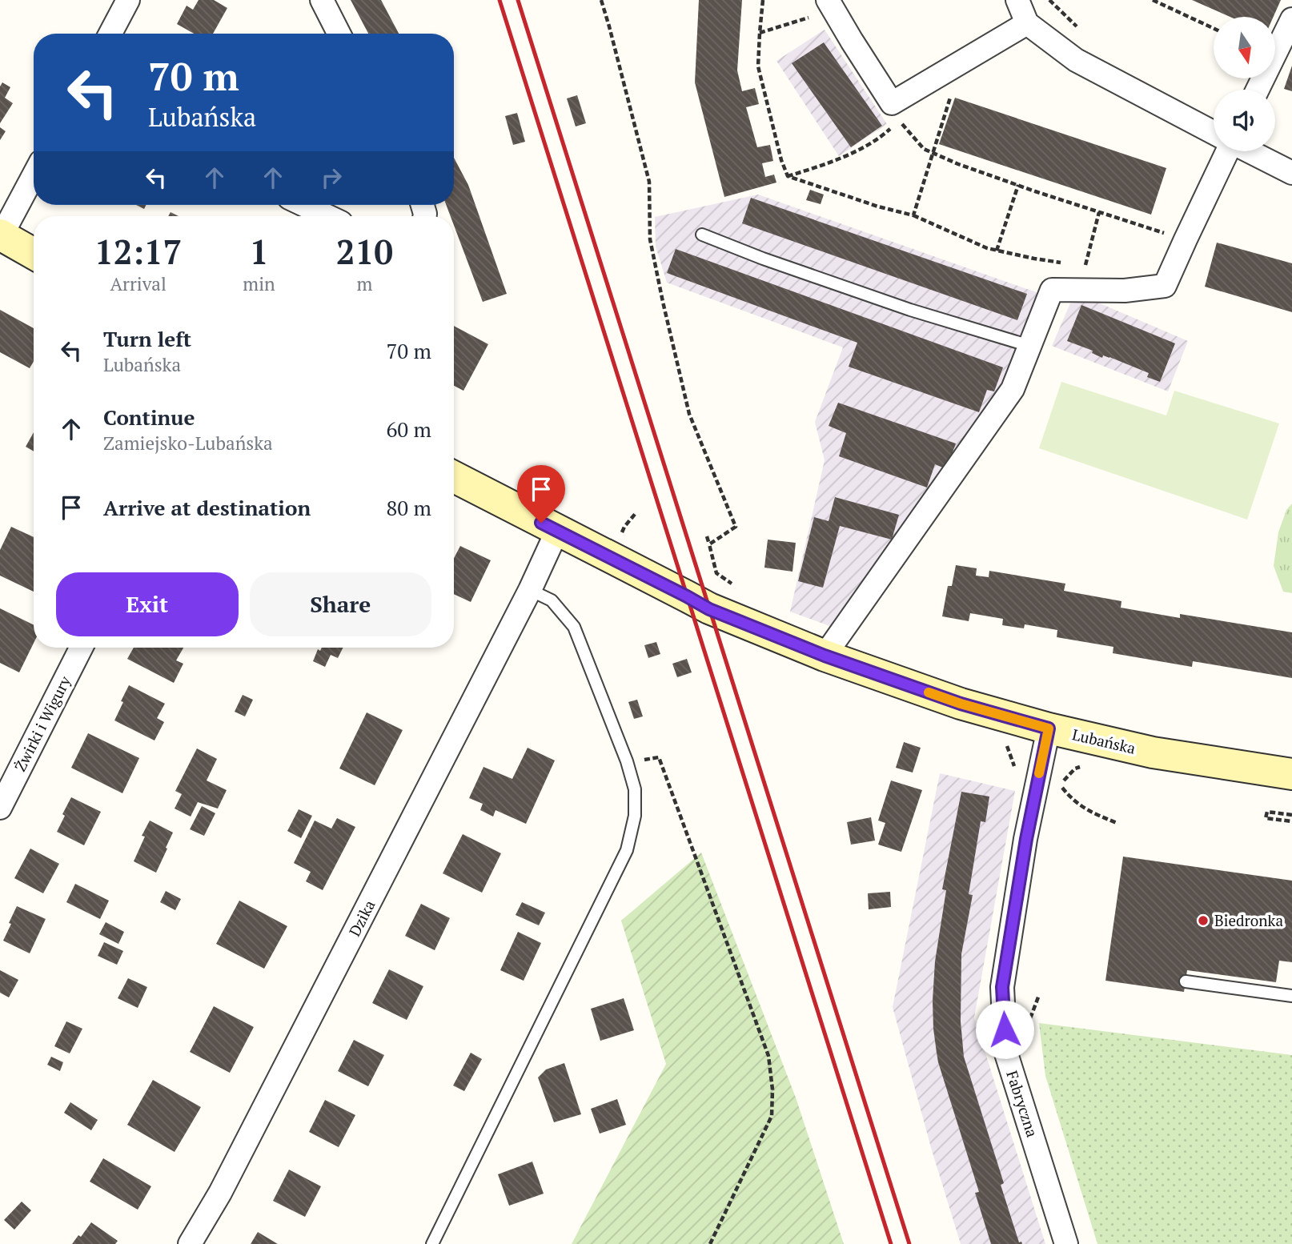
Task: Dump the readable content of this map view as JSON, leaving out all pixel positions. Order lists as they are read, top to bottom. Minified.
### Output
{"streets":{"main road":["Lubańska"],"street":["Żwirki i Wigury","Dzika","Fabryczna"]},"crossings":[["Lubańska","Dzika"],["Lubańska","Fabryczna"]],"places":["Biedronka"],"north":"bottom","page":{"turn":["70 m","Lubańska"],"eta":["12:17","Arrival","1","min","210","m"],"list":[{"name":"Turn left","note":"Lubańska","value":"70 m"},{"name":"Continue","note":"Zamiejsko-Lubańska","value":"60 m"},{"name":"Arrive at destination","value":"80 m"}],"buttons":["Exit","Share"]}}
